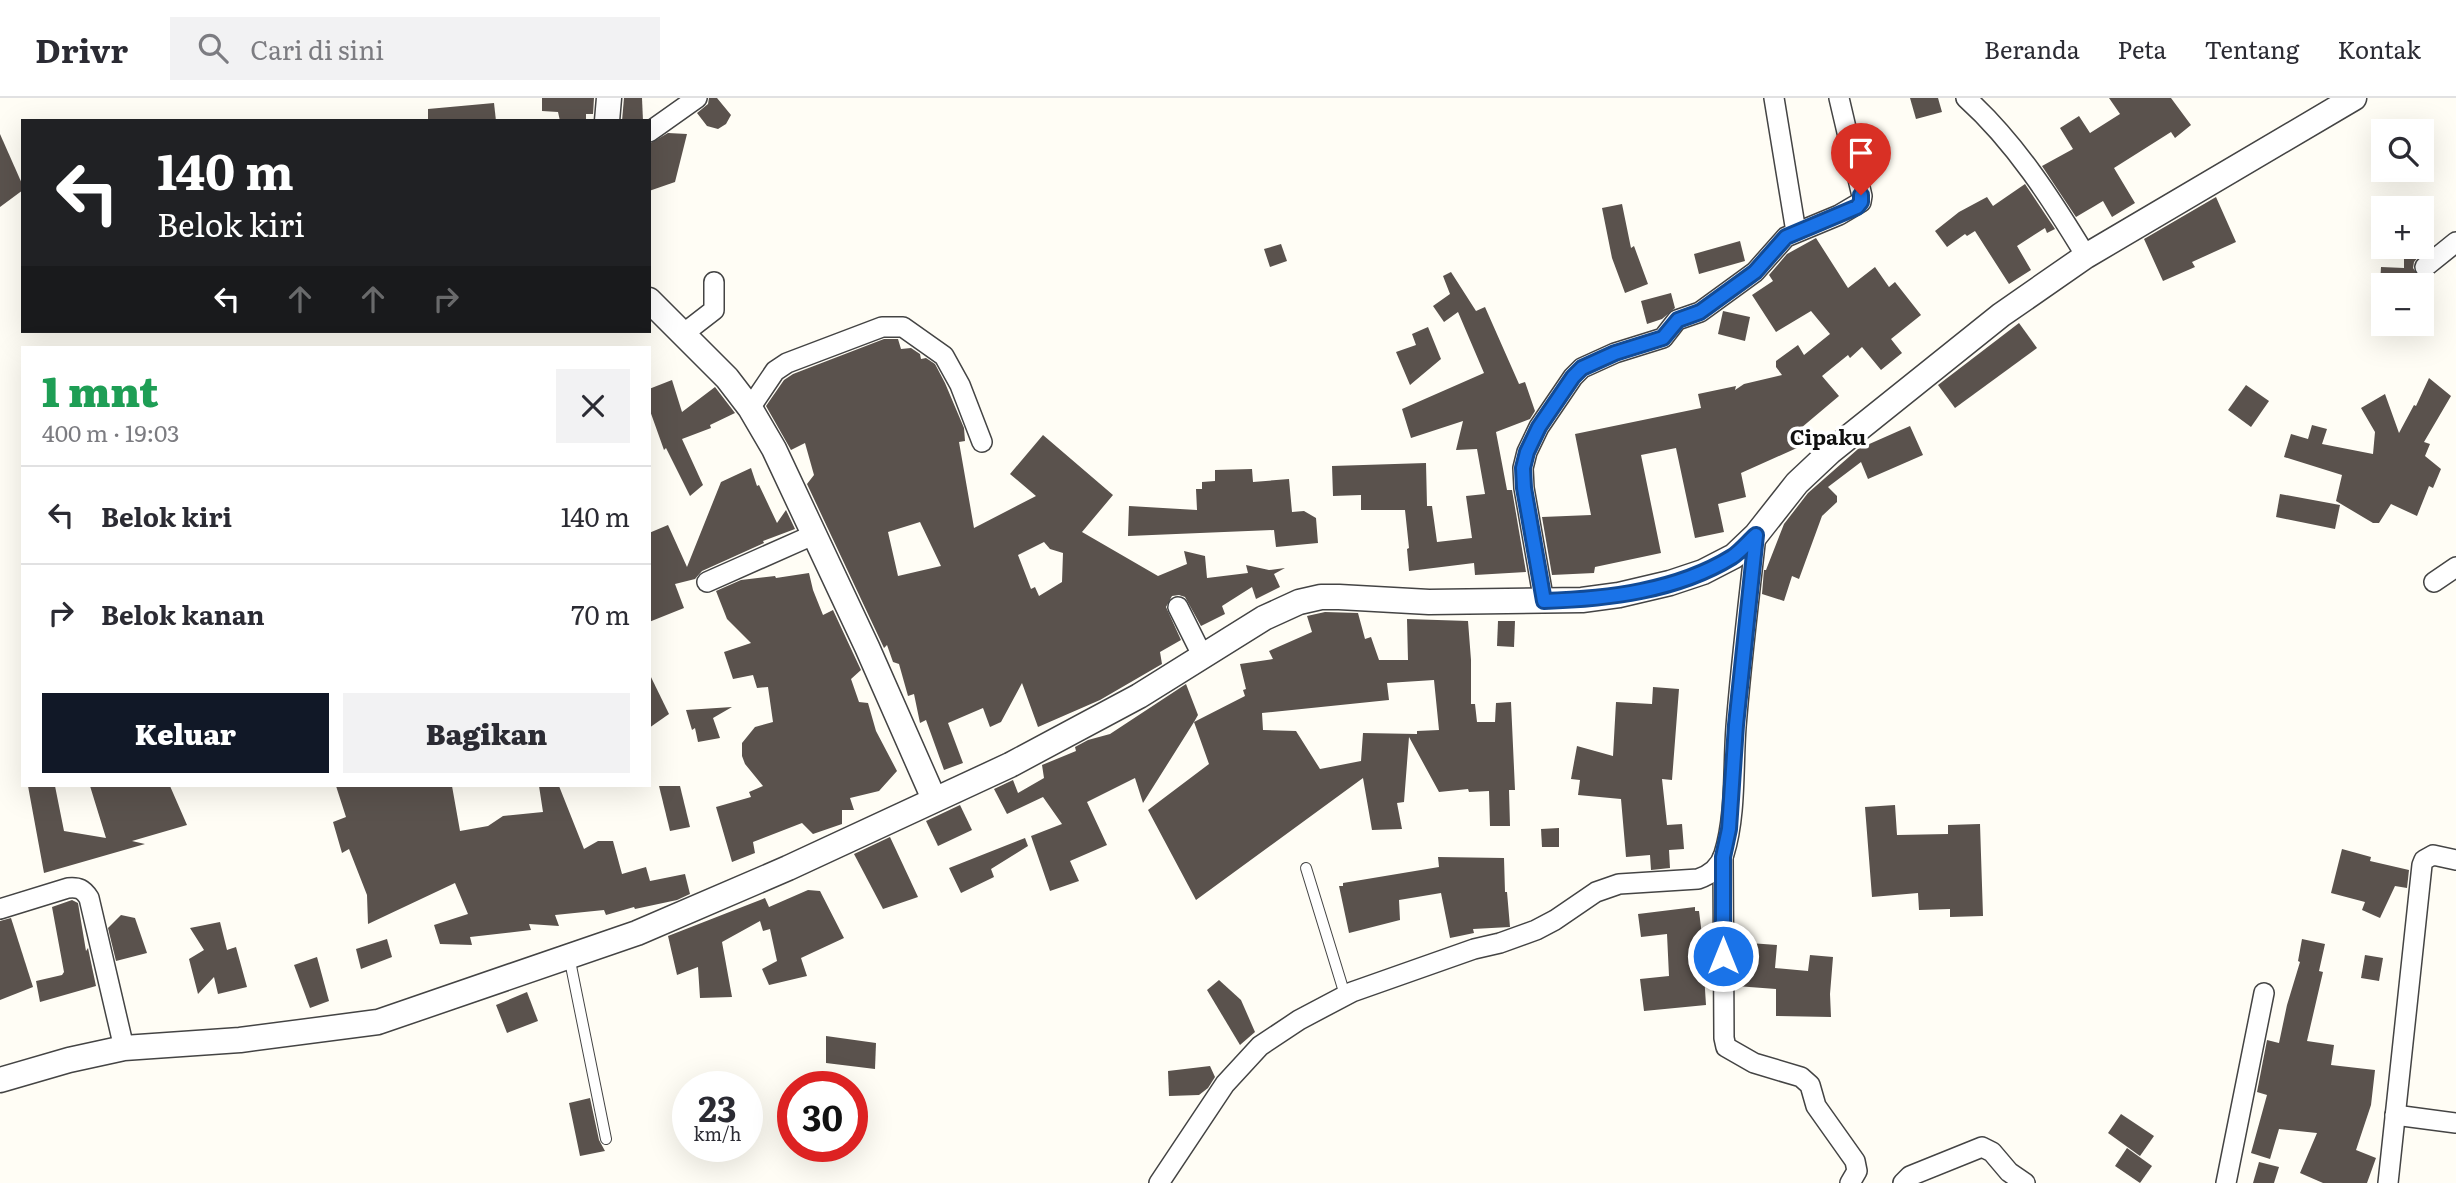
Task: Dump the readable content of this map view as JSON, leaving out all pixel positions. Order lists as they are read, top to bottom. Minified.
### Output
{"districts":["Cipaku"],"page":{"header":"Drivr","search":"Cari di sini","nav":["Beranda","Peta","Tentang","Kontak"],"map_buttons":["+","−"],"turn":["140 m","Belok kiri"],"heading":["1 mnt","400 m · 19:03"],"list":[{"name":"Belok kiri","value":"140 m"},{"name":"Belok kanan","value":"70 m"}],"buttons":["Keluar","Bagikan"],"speed":"23 km/h","limit":"30"}}
